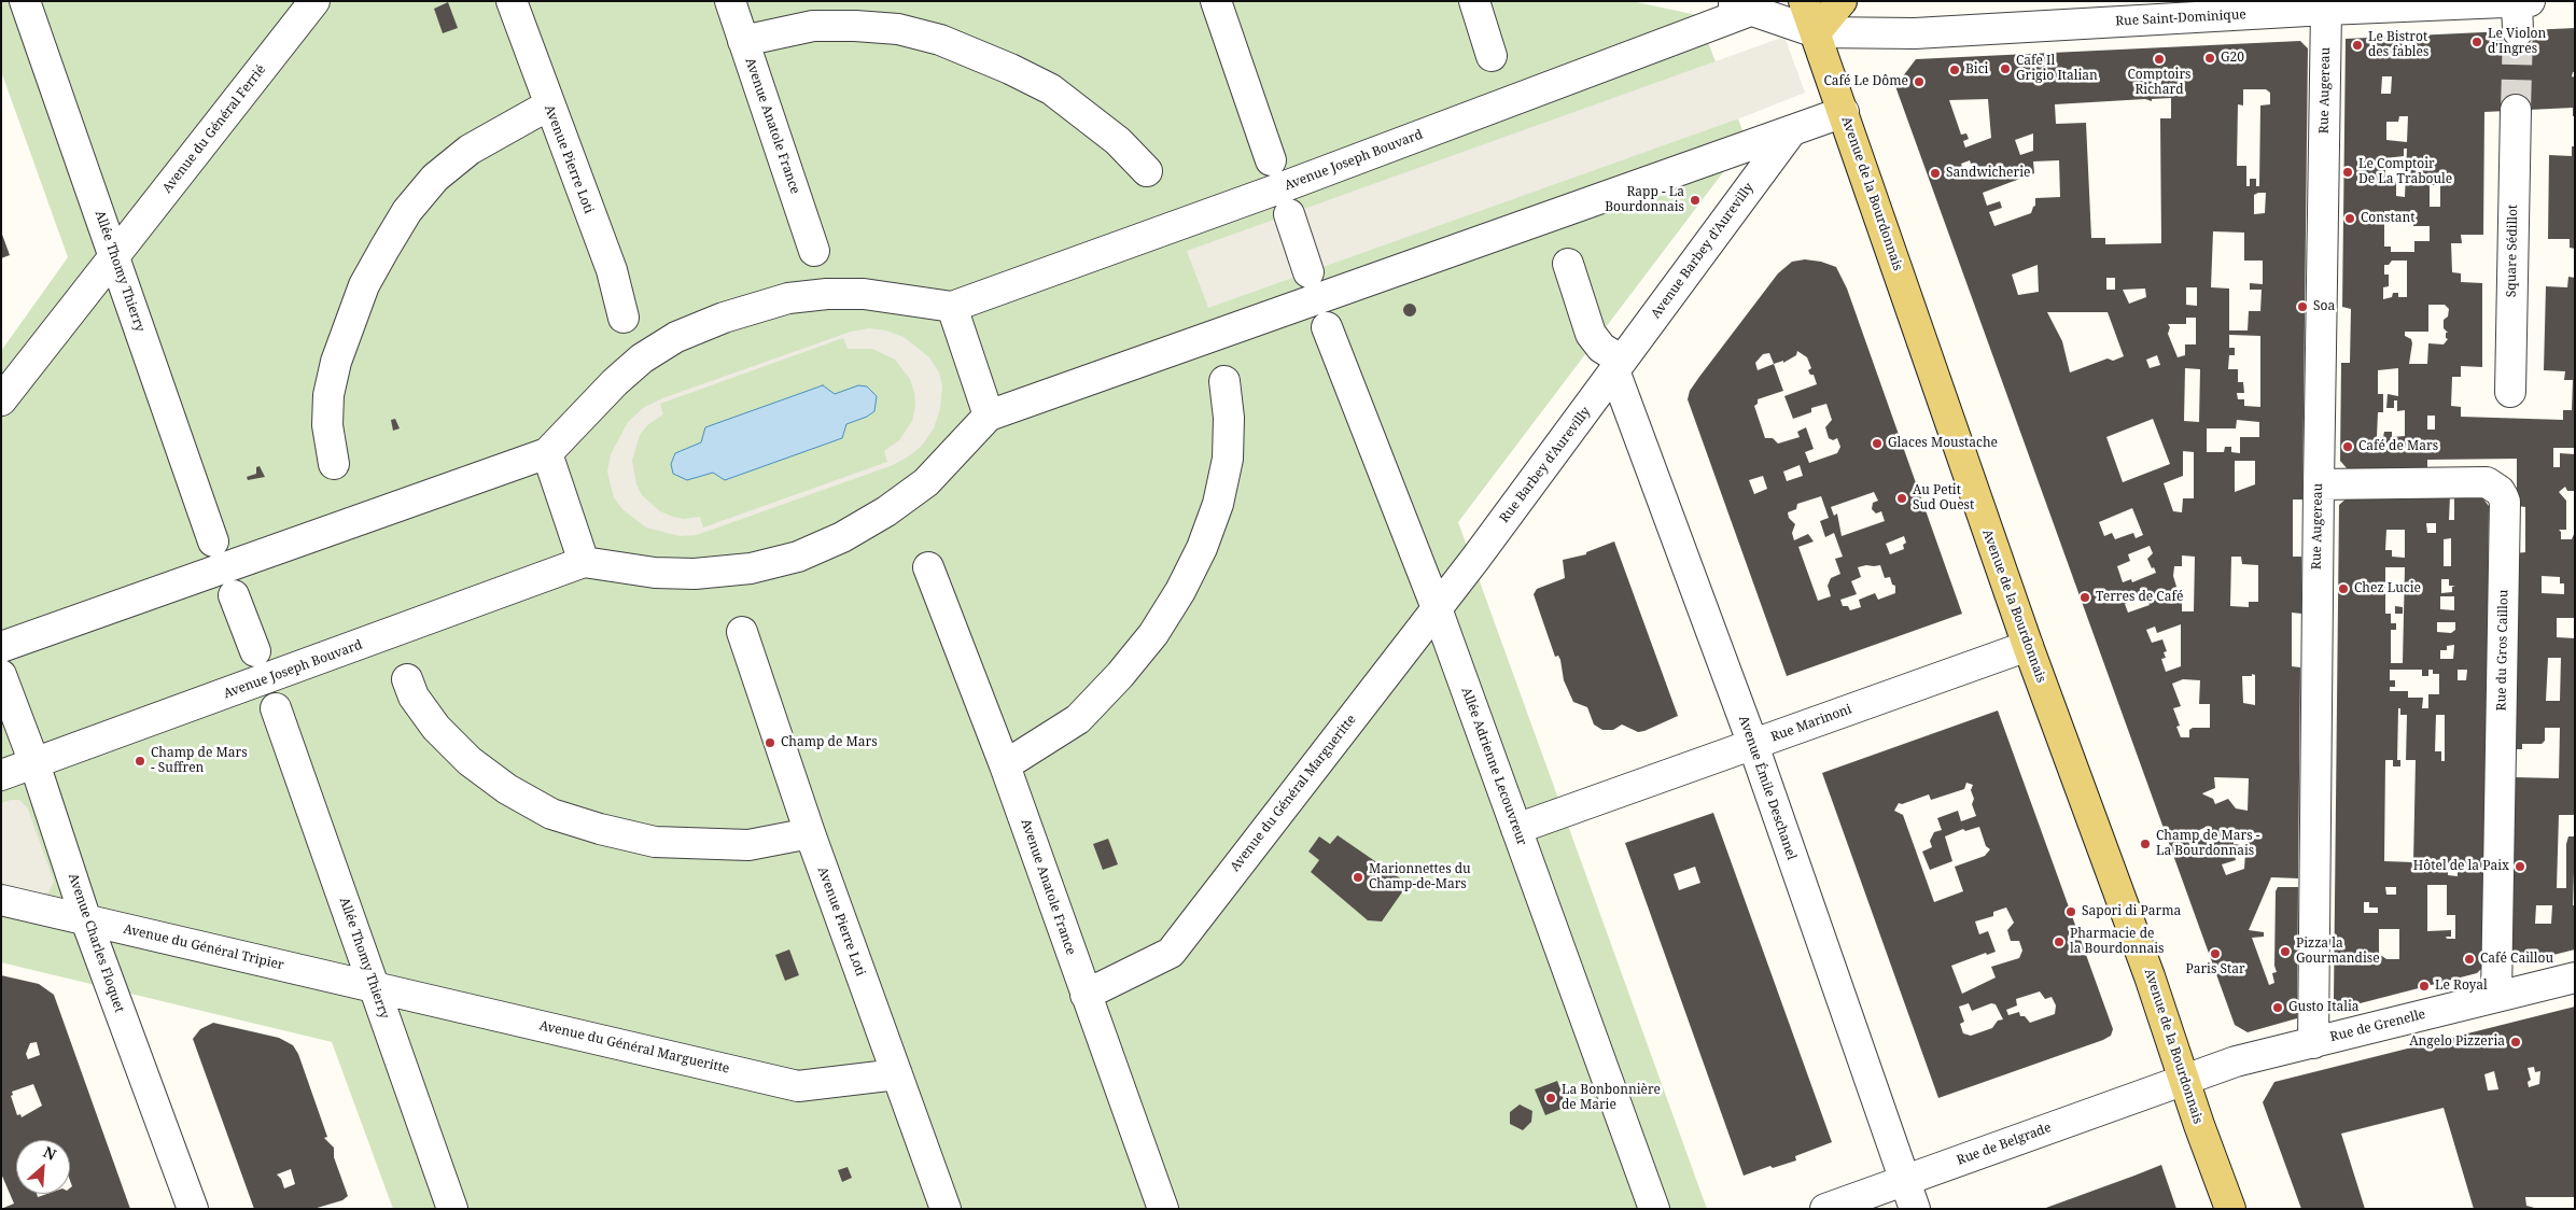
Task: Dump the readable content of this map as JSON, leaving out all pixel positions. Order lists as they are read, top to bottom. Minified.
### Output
{"streets":{"main road":["Avenue de la Bourdonnais"],"street":["Rue Saint-Dominique","Rue Augereau","Avenue Anatole France","Avenue du Général Ferrié","Avenue Pierre Loti","Avenue Joseph Bouvard","Avenue Barbey d'Aurevilly","Square Sédillot","Allée Thomy Thierry","Rue Barbey d'Aurevilly","Rue du Gros Caillou","Rue Marinoni","Allée Adrienne Lecouvreur","Avenue Émile Deschanel","Avenue du Général Margueritte","Avenue Charles Floquet","Avenue du Général Tripier","Rue de Grenelle","Rue de Belgrade"]},"crossings":[["Rue Saint-Dominique","Rue Augereau"],["Rue Saint-Dominique","Avenue Joseph Bouvard"],["Rue Saint-Dominique","Avenue de la Bourdonnais"],["Rue Augereau","Rue du Gros Caillou"],["Rue Augereau","Rue de Grenelle"],["Avenue Anatole France","Avenue du Général Margueritte"],["Avenue du Général Ferrié","Allée Thomy Thierry"],["Avenue Pierre Loti","Avenue du Général Margueritte"],["Avenue Joseph Bouvard","Avenue Charles Floquet"],["Avenue de la Bourdonnais","Rue Marinoni"],["Avenue de la Bourdonnais","Rue de Grenelle"],["Avenue de la Bourdonnais","Rue de Belgrade"],["Avenue Barbey d'Aurevilly","Rue Barbey d'Aurevilly"],["Avenue Barbey d'Aurevilly","Avenue Émile Deschanel"],["Allée Thomy Thierry","Avenue du Général Margueritte"],["Allée Thomy Thierry","Avenue du Général Tripier"],["Rue Barbey d'Aurevilly","Avenue Émile Deschanel"],["Rue Barbey d'Aurevilly","Avenue du Général Margueritte"],["Rue du Gros Caillou","Rue de Grenelle"],["Rue Marinoni","Allée Adrienne Lecouvreur"],["Rue Marinoni","Avenue Émile Deschanel"],["Allée Adrienne Lecouvreur","Avenue du Général Margueritte"],["Avenue Émile Deschanel","Rue de Belgrade"],["Avenue du Général Margueritte","Avenue du Général Tripier"],["Avenue Charles Floquet","Avenue du Général Tripier"],["Rue de Grenelle","Rue de Belgrade"]],"places":["Le Violon d'Ingres","Le Bistrot des fables","G20","Comptoirs Richard","Cafe Il Grigio Italian","Bici","Café Le Dôme","Le Comptoir De La Traboule","Sandwicherie","Rapp - La Bourdonnais","Constant","Soa","Glaces Moustache","Café de Mars","Au Petit Sud Ouest","Chez Lucie","Terres de Café","Champ de Mars","Champ de Mars - Suffren","Champ de Mars - La Bourdonnais","Hôtel de la Paix","Marionnettes du Champ-de-Mars","Sapori di Parma","Pharmacie de la Bourdonnais","Pizza la Gourmandise","Paris Star","Café Caillou","Le Royal","Gusto Italia","Angelo Pizzeria","La Bonbonnière de Marie"],"north":"top right"}
